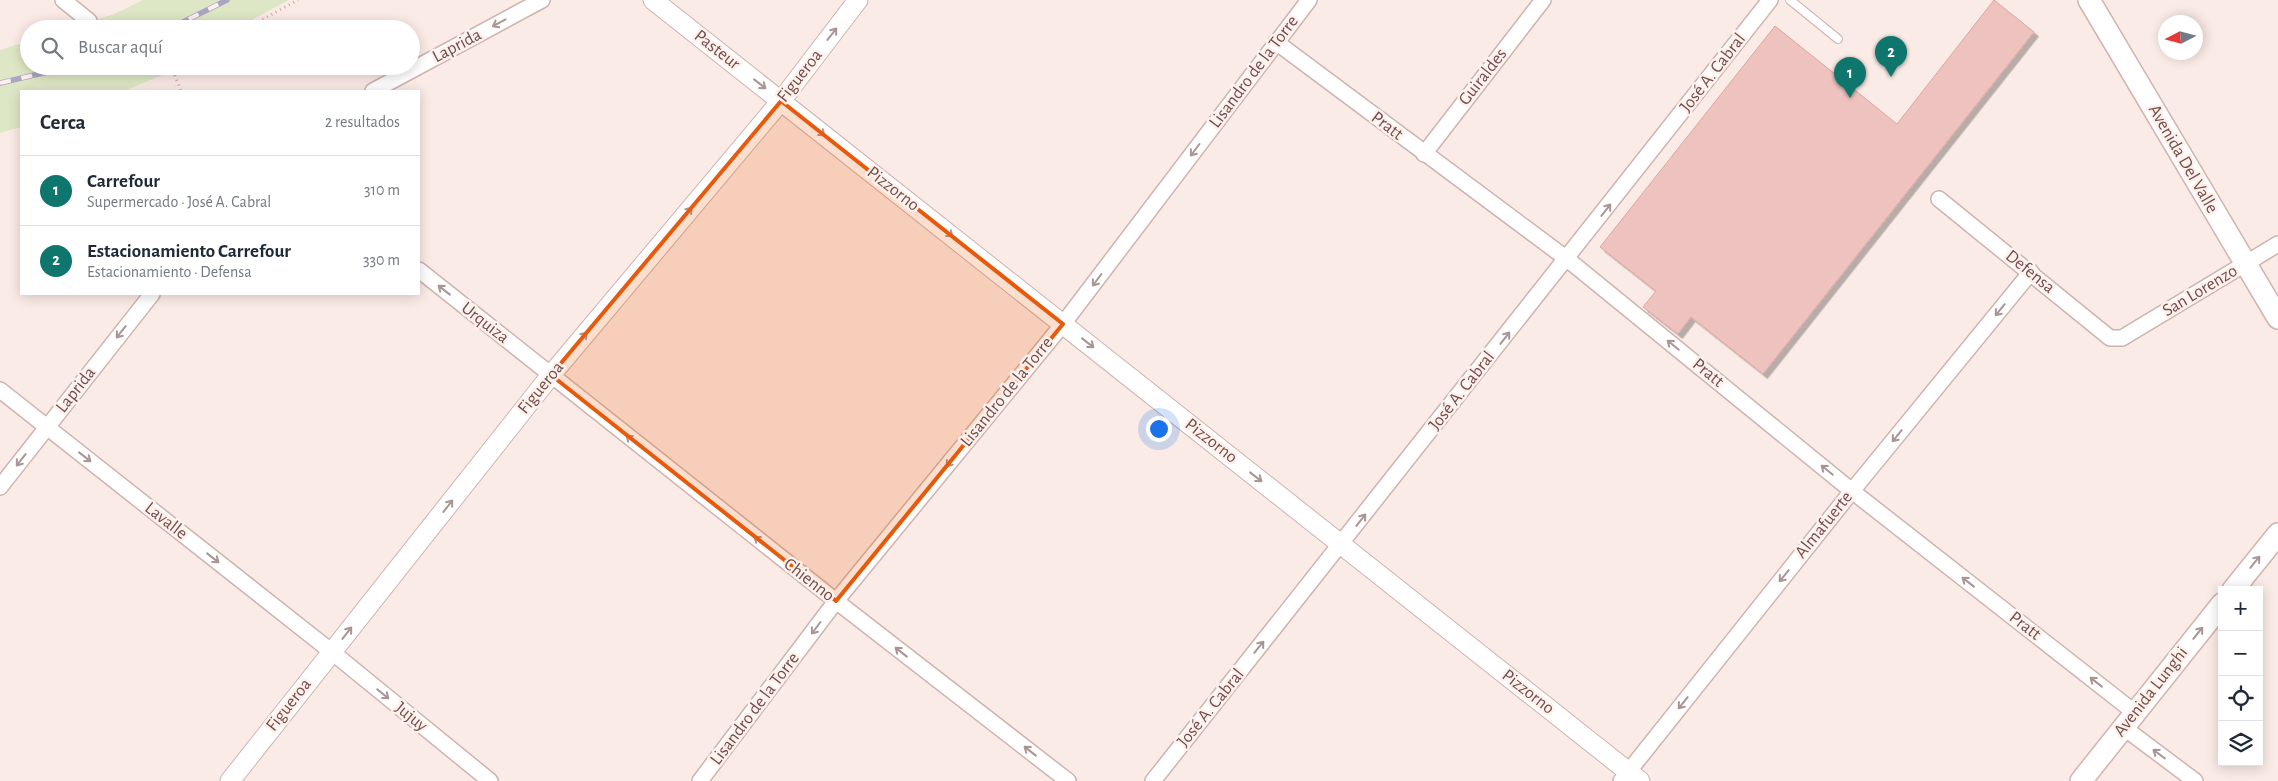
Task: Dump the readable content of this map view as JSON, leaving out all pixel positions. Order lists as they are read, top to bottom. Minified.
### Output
{"streets":{"main road":["Avenida Del Valle","Avenida Lunghi"],"street":["Laprida","Pasteur","Lisandro de la Torre","José A. Cabral","Figueroa","Guiraldes","Pratt","Pizzorno","Defensa","San Lorenzo","Urquiza","Lavalle","Almafuerte","Chienno","Jujuy"]},"crossings":[["Laprida","Lavalle"],["Pasteur","Figueroa"],["Pasteur","Pizzorno"],["Lisandro de la Torre","Pratt"],["Lisandro de la Torre","Pizzorno"],["Lisandro de la Torre","Chienno"],["José A. Cabral","Pratt"],["José A. Cabral","Pizzorno"],["Figueroa","Pizzorno"],["Figueroa","Urquiza"],["Figueroa","Lavalle"],["Figueroa","Chienno"],["Figueroa","Jujuy"],["Guiraldes","Pratt"],["Pratt","Almafuerte"],["Pratt","Avenida Lunghi"],["Avenida Del Valle","San Lorenzo"],["Pizzorno","Almafuerte"],["Defensa","San Lorenzo"],["Defensa","Almafuerte"],["Urquiza","Chienno"],["Lavalle","Jujuy"]],"one_way":["Laprida","Pasteur","Lisandro de la Torre","José A. Cabral","Figueroa","Pratt","Pizzorno","Urquiza","Lavalle","Almafuerte","Chienno","Avenida Lunghi","Jujuy"],"north":"left","page":{"search":"Buscar aquí","pins":["2","1"],"heading":["Cerca","2 resultados"],"list":[{"mark":"1","name":"Carrefour","note":"Supermercado · José A. Cabral","value":"310 m"},{"mark":"2","name":"Estacionamiento Carrefour","note":"Estacionamiento · Defensa","value":"330 m"}],"map_buttons":["+","−"]}}
